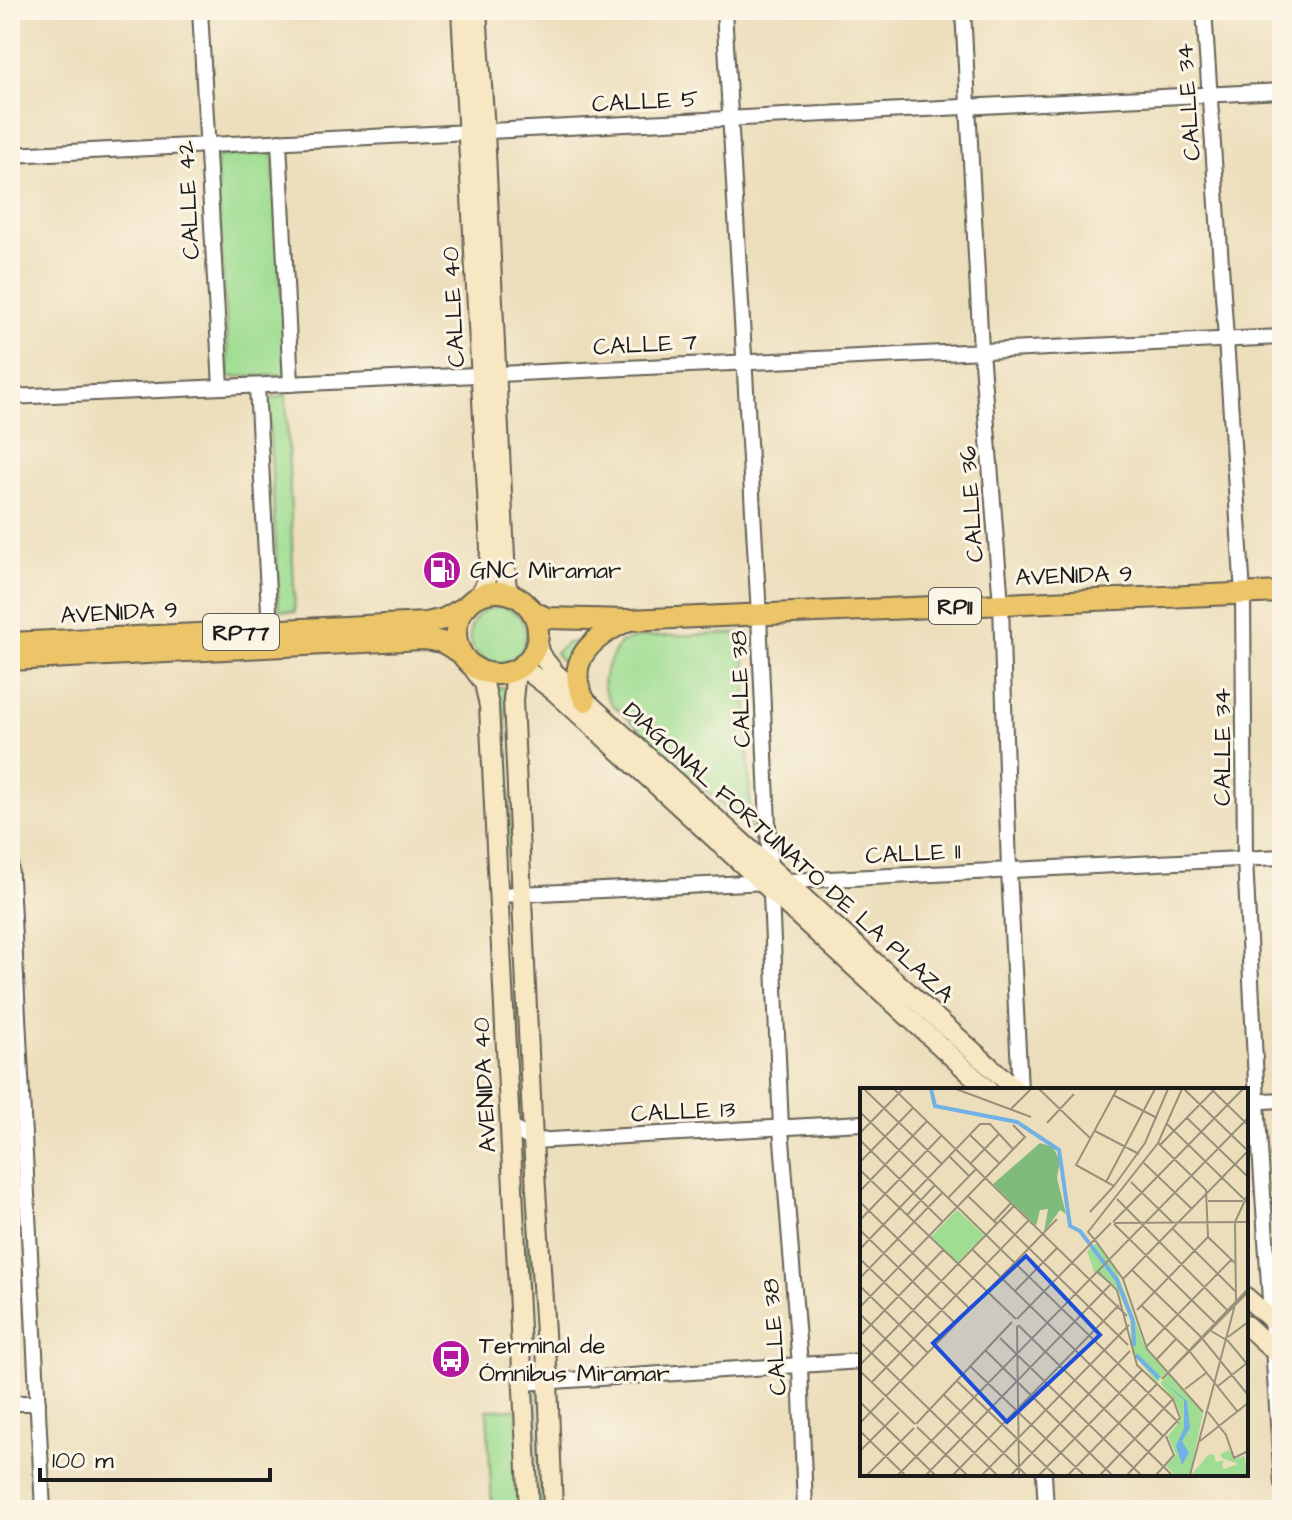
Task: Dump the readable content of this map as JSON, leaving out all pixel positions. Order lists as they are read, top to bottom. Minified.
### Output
{"streets":{"main road":["CALLE 40","AVENIDA 9","RP11","RP77","DIAGONAL FORTUNATO DE LA PLAZA","AVENIDA 40"],"street":["CALLE 5","CALLE 34","CALLE 42","CALLE 7","CALLE 36","CALLE 38","CALLE 11","CALLE 13"]},"crossings":[["CALLE 5","CALLE 34"],["CALLE 5","CALLE 42"],["CALLE 5","CALLE 40"],["CALLE 5","CALLE 36"],["CALLE 5","CALLE 38"],["CALLE 34","CALLE 7"],["CALLE 34","AVENIDA 9"],["CALLE 34","CALLE 11"],["CALLE 42","CALLE 7"],["CALLE 40","CALLE 7"],["CALLE 40","AVENIDA 9"],["CALLE 40","RP11"],["CALLE 40","DIAGONAL FORTUNATO DE LA PLAZA"],["CALLE 40","AVENIDA 40"],["CALLE 7","CALLE 36"],["CALLE 7","CALLE 38"],["CALLE 36","AVENIDA 9"],["CALLE 36","CALLE 11"],["AVENIDA 9","RP11"],["AVENIDA 9","CALLE 38"],["AVENIDA 9","DIAGONAL FORTUNATO DE LA PLAZA"],["AVENIDA 9","AVENIDA 40"],["RP11","DIAGONAL FORTUNATO DE LA PLAZA"],["RP11","AVENIDA 40"],["CALLE 38","DIAGONAL FORTUNATO DE LA PLAZA"],["CALLE 38","CALLE 11"],["CALLE 38","CALLE 13"],["DIAGONAL FORTUNATO DE LA PLAZA","CALLE 11"],["DIAGONAL FORTUNATO DE LA PLAZA","AVENIDA 40"],["CALLE 11","AVENIDA 40"],["AVENIDA 40","CALLE 13"]],"places":{"fuel station":["GNC Miramar"],"bus stop":["Terminal de Ómnibus Miramar"]},"scale_bar":"100 m"}
